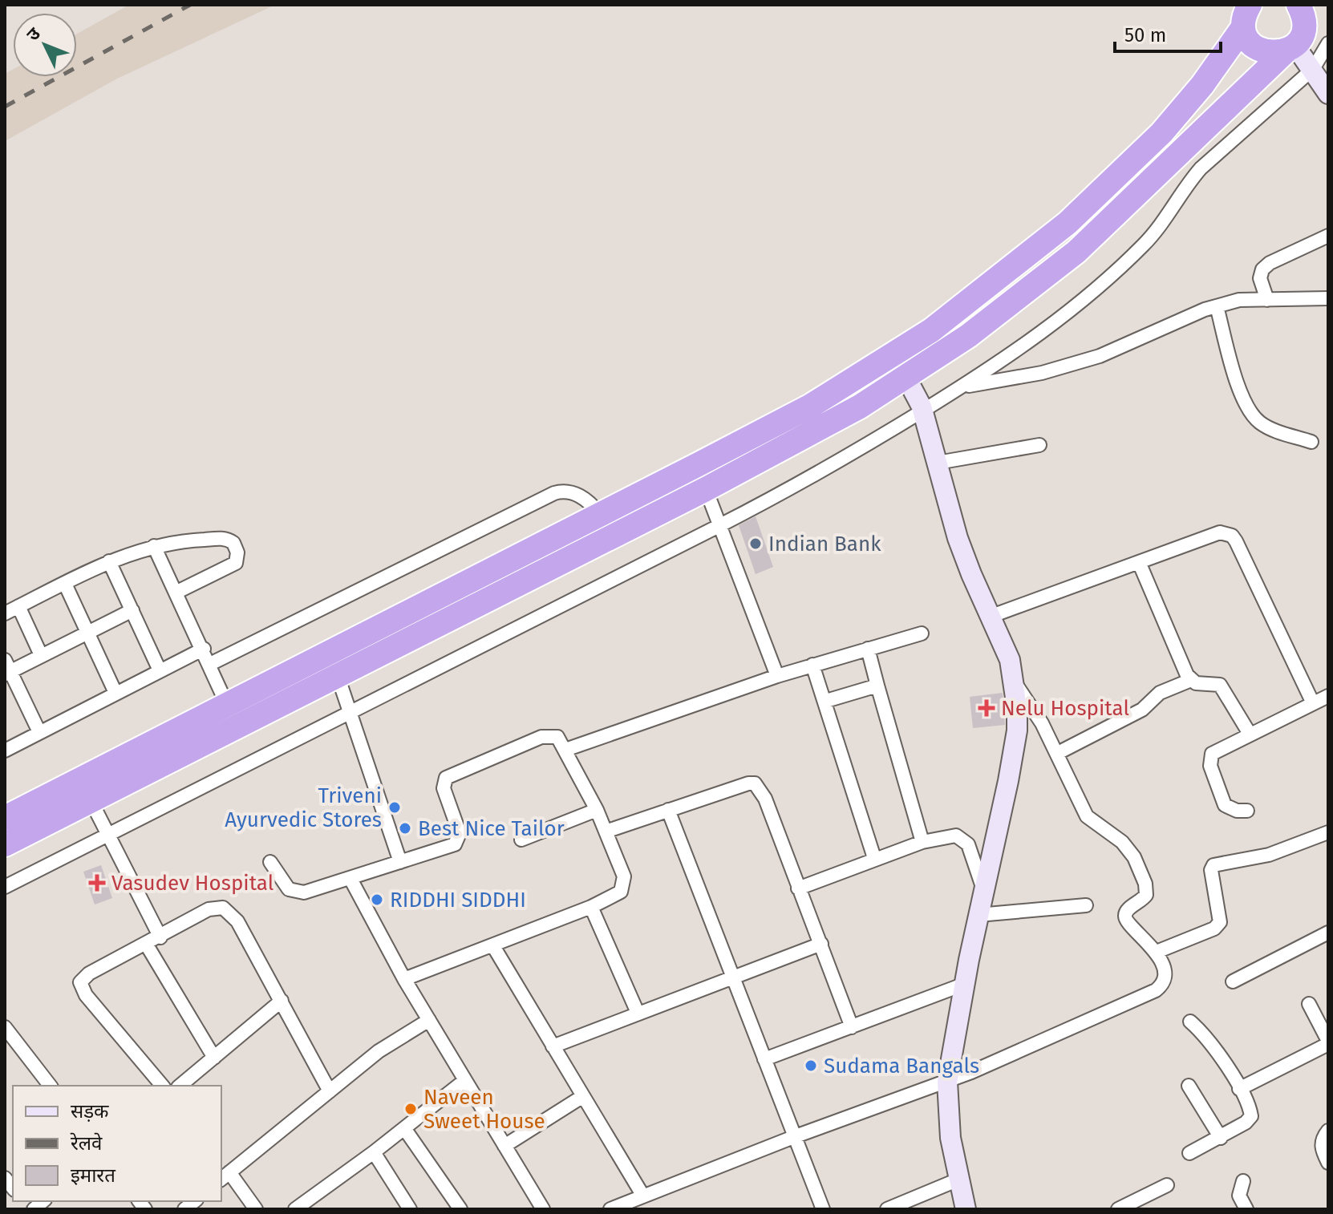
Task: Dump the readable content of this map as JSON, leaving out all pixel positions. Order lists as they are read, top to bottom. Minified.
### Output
{"places":{"other":["Indian Bank","Triveni Ayurvedic Stores","Best Nice Tailor","RIDDHI SIDDHI","Sudama Bangals","Naveen Sweet House"],"health":["Nelu Hospital","Vasudev Hospital"]},"legend":["सड़क","रेलवे","इमारत"],"scale_bar":"50 m","north":"top left"}
